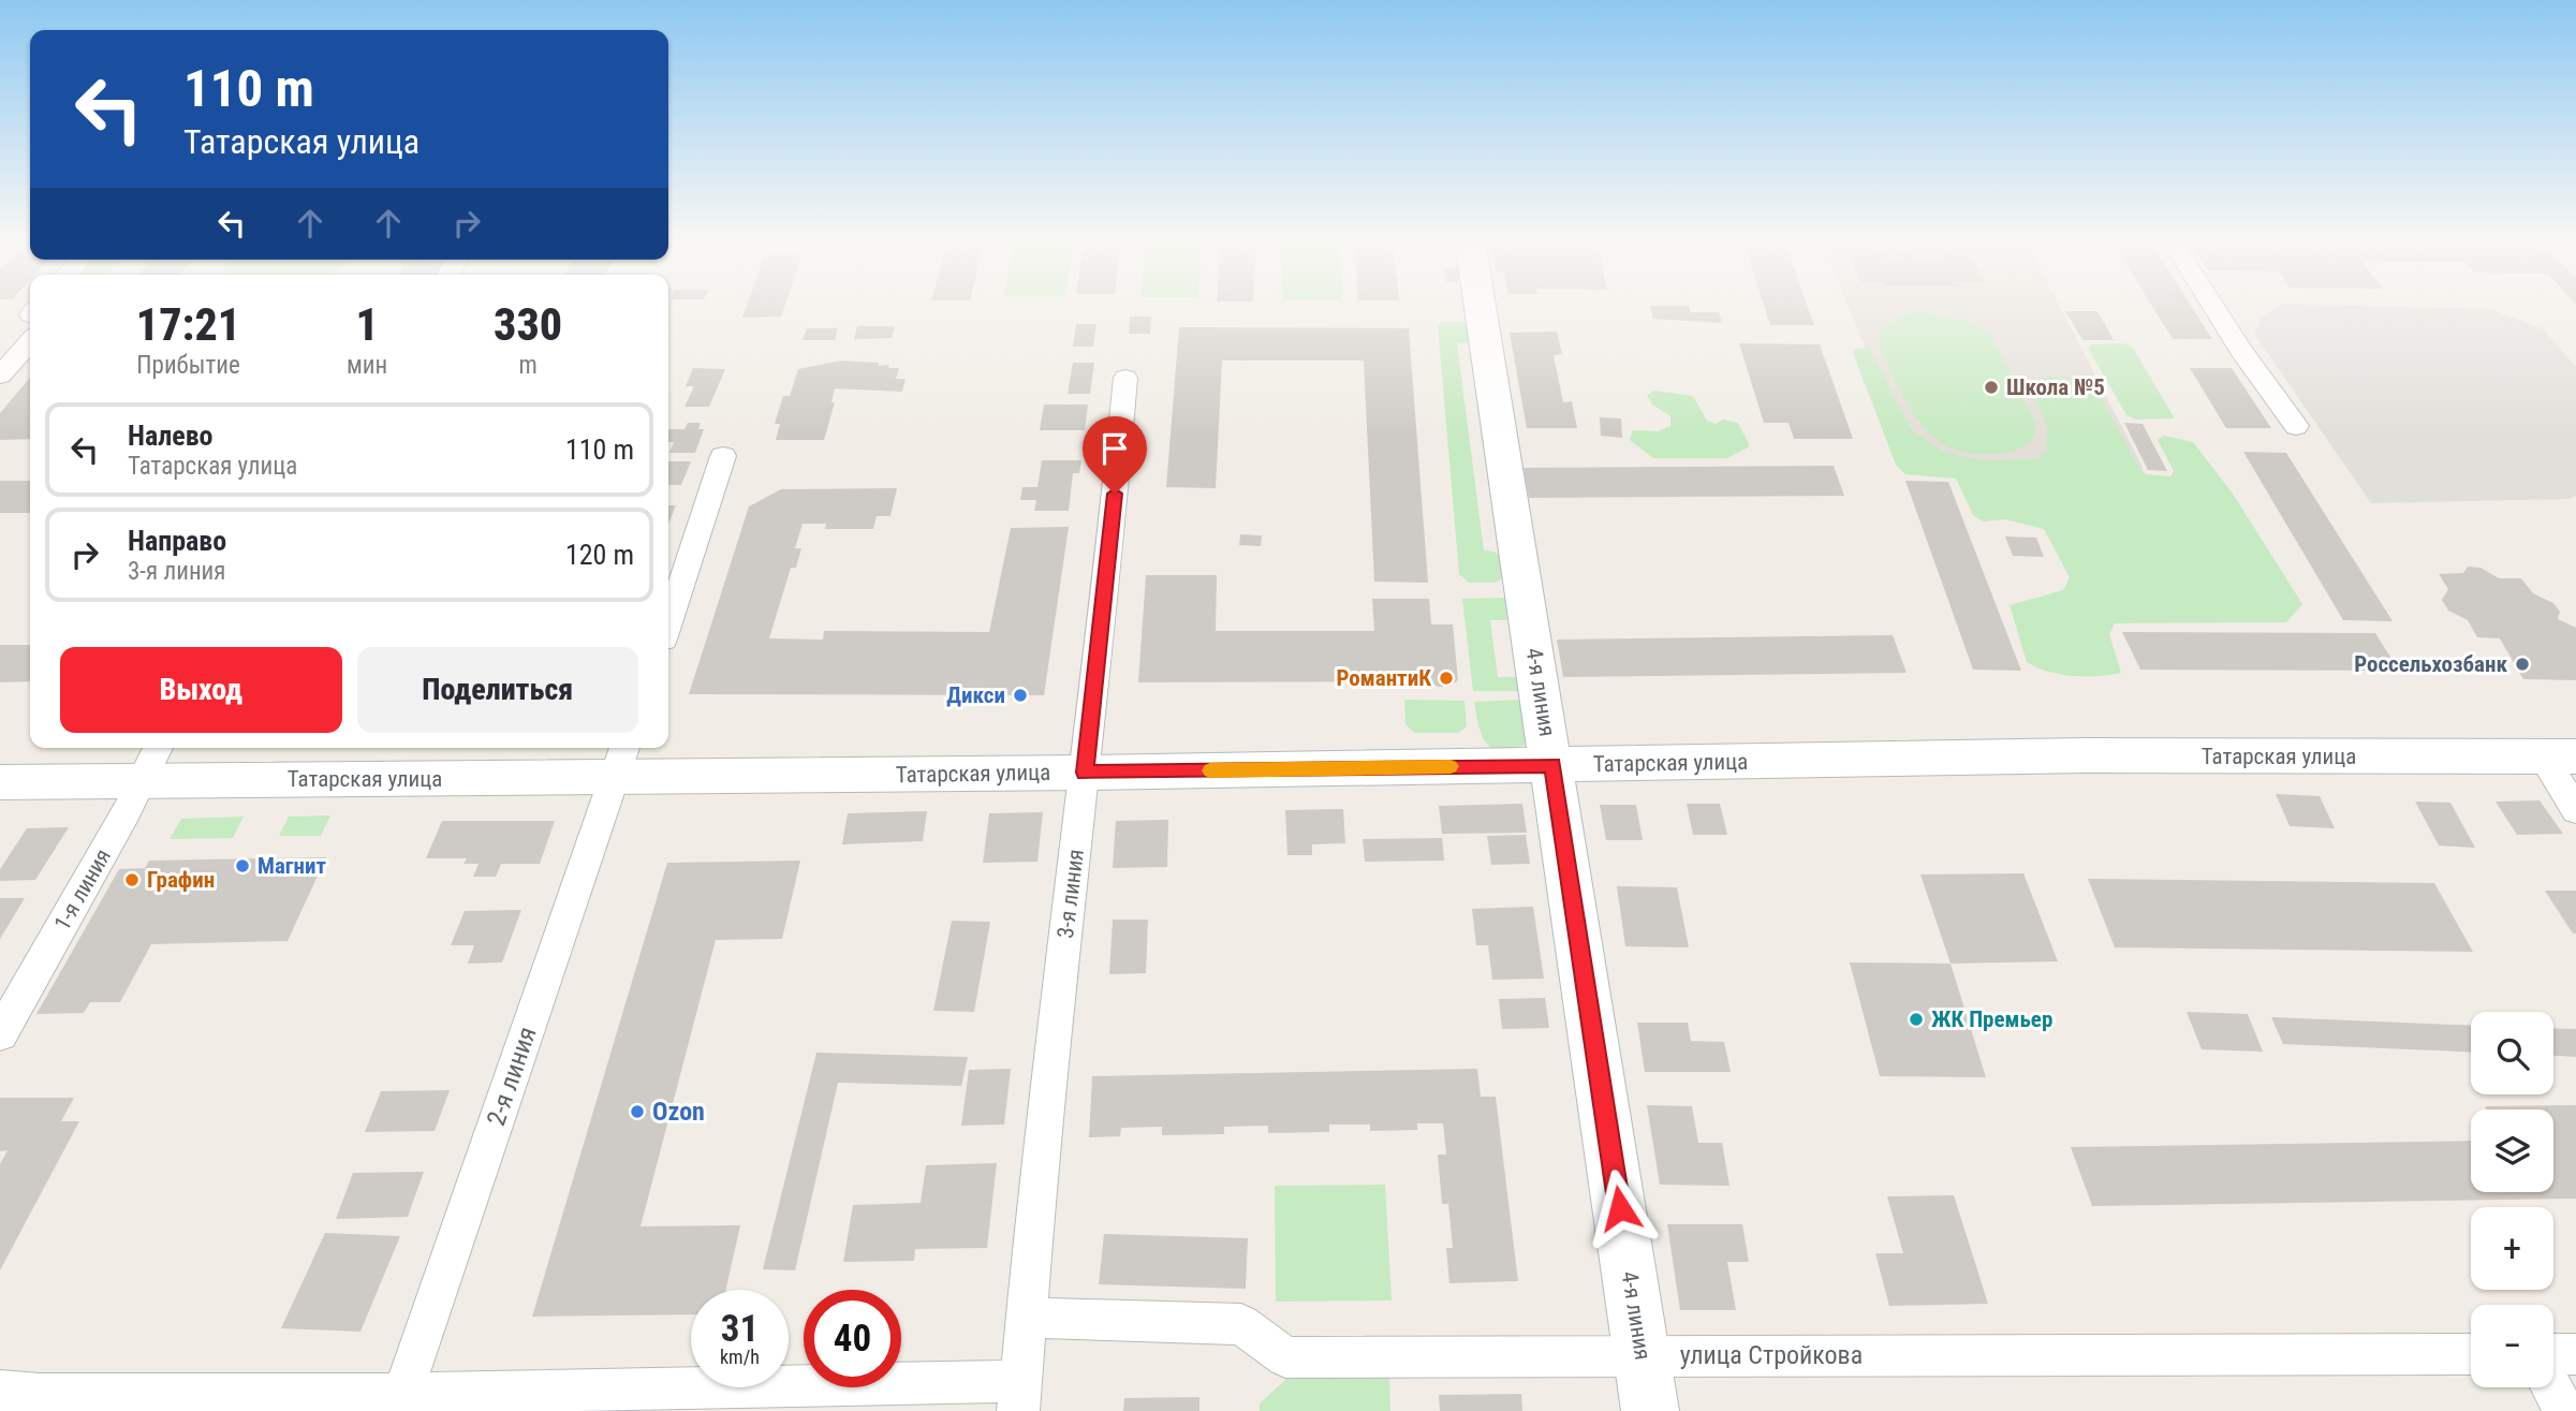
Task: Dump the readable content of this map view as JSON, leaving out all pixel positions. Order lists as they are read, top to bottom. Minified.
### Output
{"streets":{"street":["4-я линия","Татарская улица","1-я линия","3-я линия","2-я линия","улица Стройкова"]},"crossings":[["4-я линия","Татарская улица"],["4-я линия","улица Стройкова"],["Татарская улица","1-я линия"],["Татарская улица","3-я линия"],["Татарская улица","2-я линия"],["3-я линия","улица Стройкова"]],"places":["Школа №5","Россельхозбанк","РомантиК","Дикси","Магнит","Графин","ЖК Премьер","Ozon"],"page":{"turn":["110 m","Татарская улица"],"eta":["17:21","Прибытие","1","мин","330","m"],"list":[{"name":"Налево","note":"Татарская улица","value":"110 m"},{"name":"Направо","note":"3-я линия","value":"120 m"}],"buttons":["Выход","Поделиться"],"map_buttons":["+","−"],"speed":"31 km/h","limit":"40"}}
